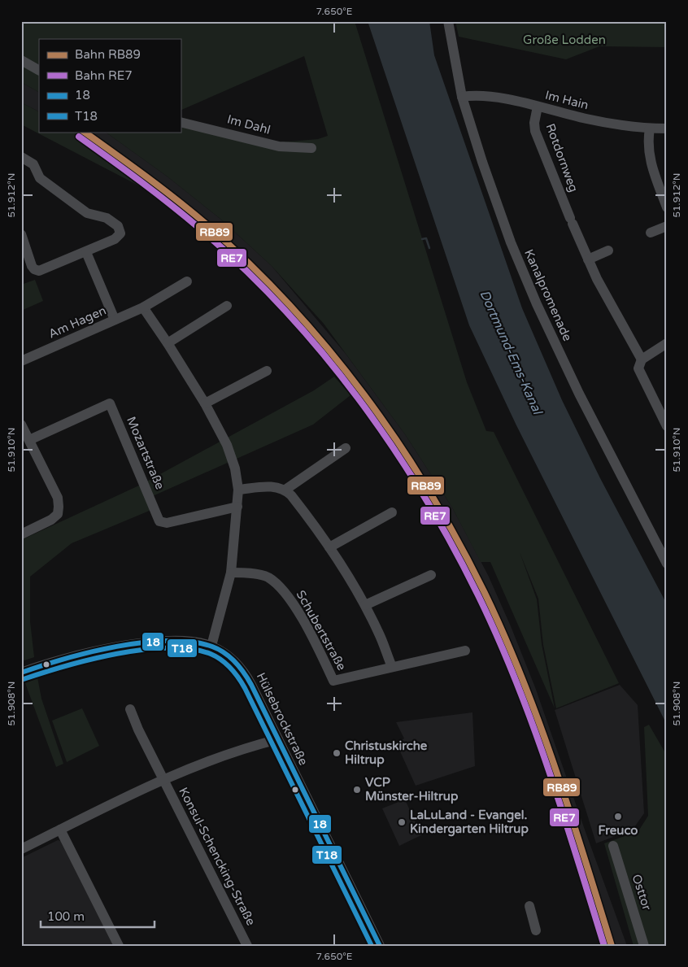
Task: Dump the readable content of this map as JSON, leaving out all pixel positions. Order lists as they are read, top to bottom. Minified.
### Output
{"streets":{"street":["Im Hain","Im Dahl","Rotdornweg","Kanalpromenade","Am Hagen","Mozartstraße","Schubertstraße","Hülsebrockstraße","Konsul-Schencking-Straße","Osttor"]},"crossings":[["Im Hain","Rotdornweg"],["Im Hain","Kanalpromenade"]],"water":["Dortmund-Ems-Kanal"],"parks":["Große Lodden"],"places":["Christuskirche Hiltrup","VCP Münster-Hiltrup","Freuco","LaLuLand - Evangel. Kindergarten Hiltrup"],"lines":["rail line RB89","rail line RE7","transit line 18","transit line T18"],"legend":["Bahn RB89","Bahn RE7","18","T18"],"scale_bar":"100 m","coordinates":["7.650°E","51.912°N","51.910°N","51.908°N"]}
